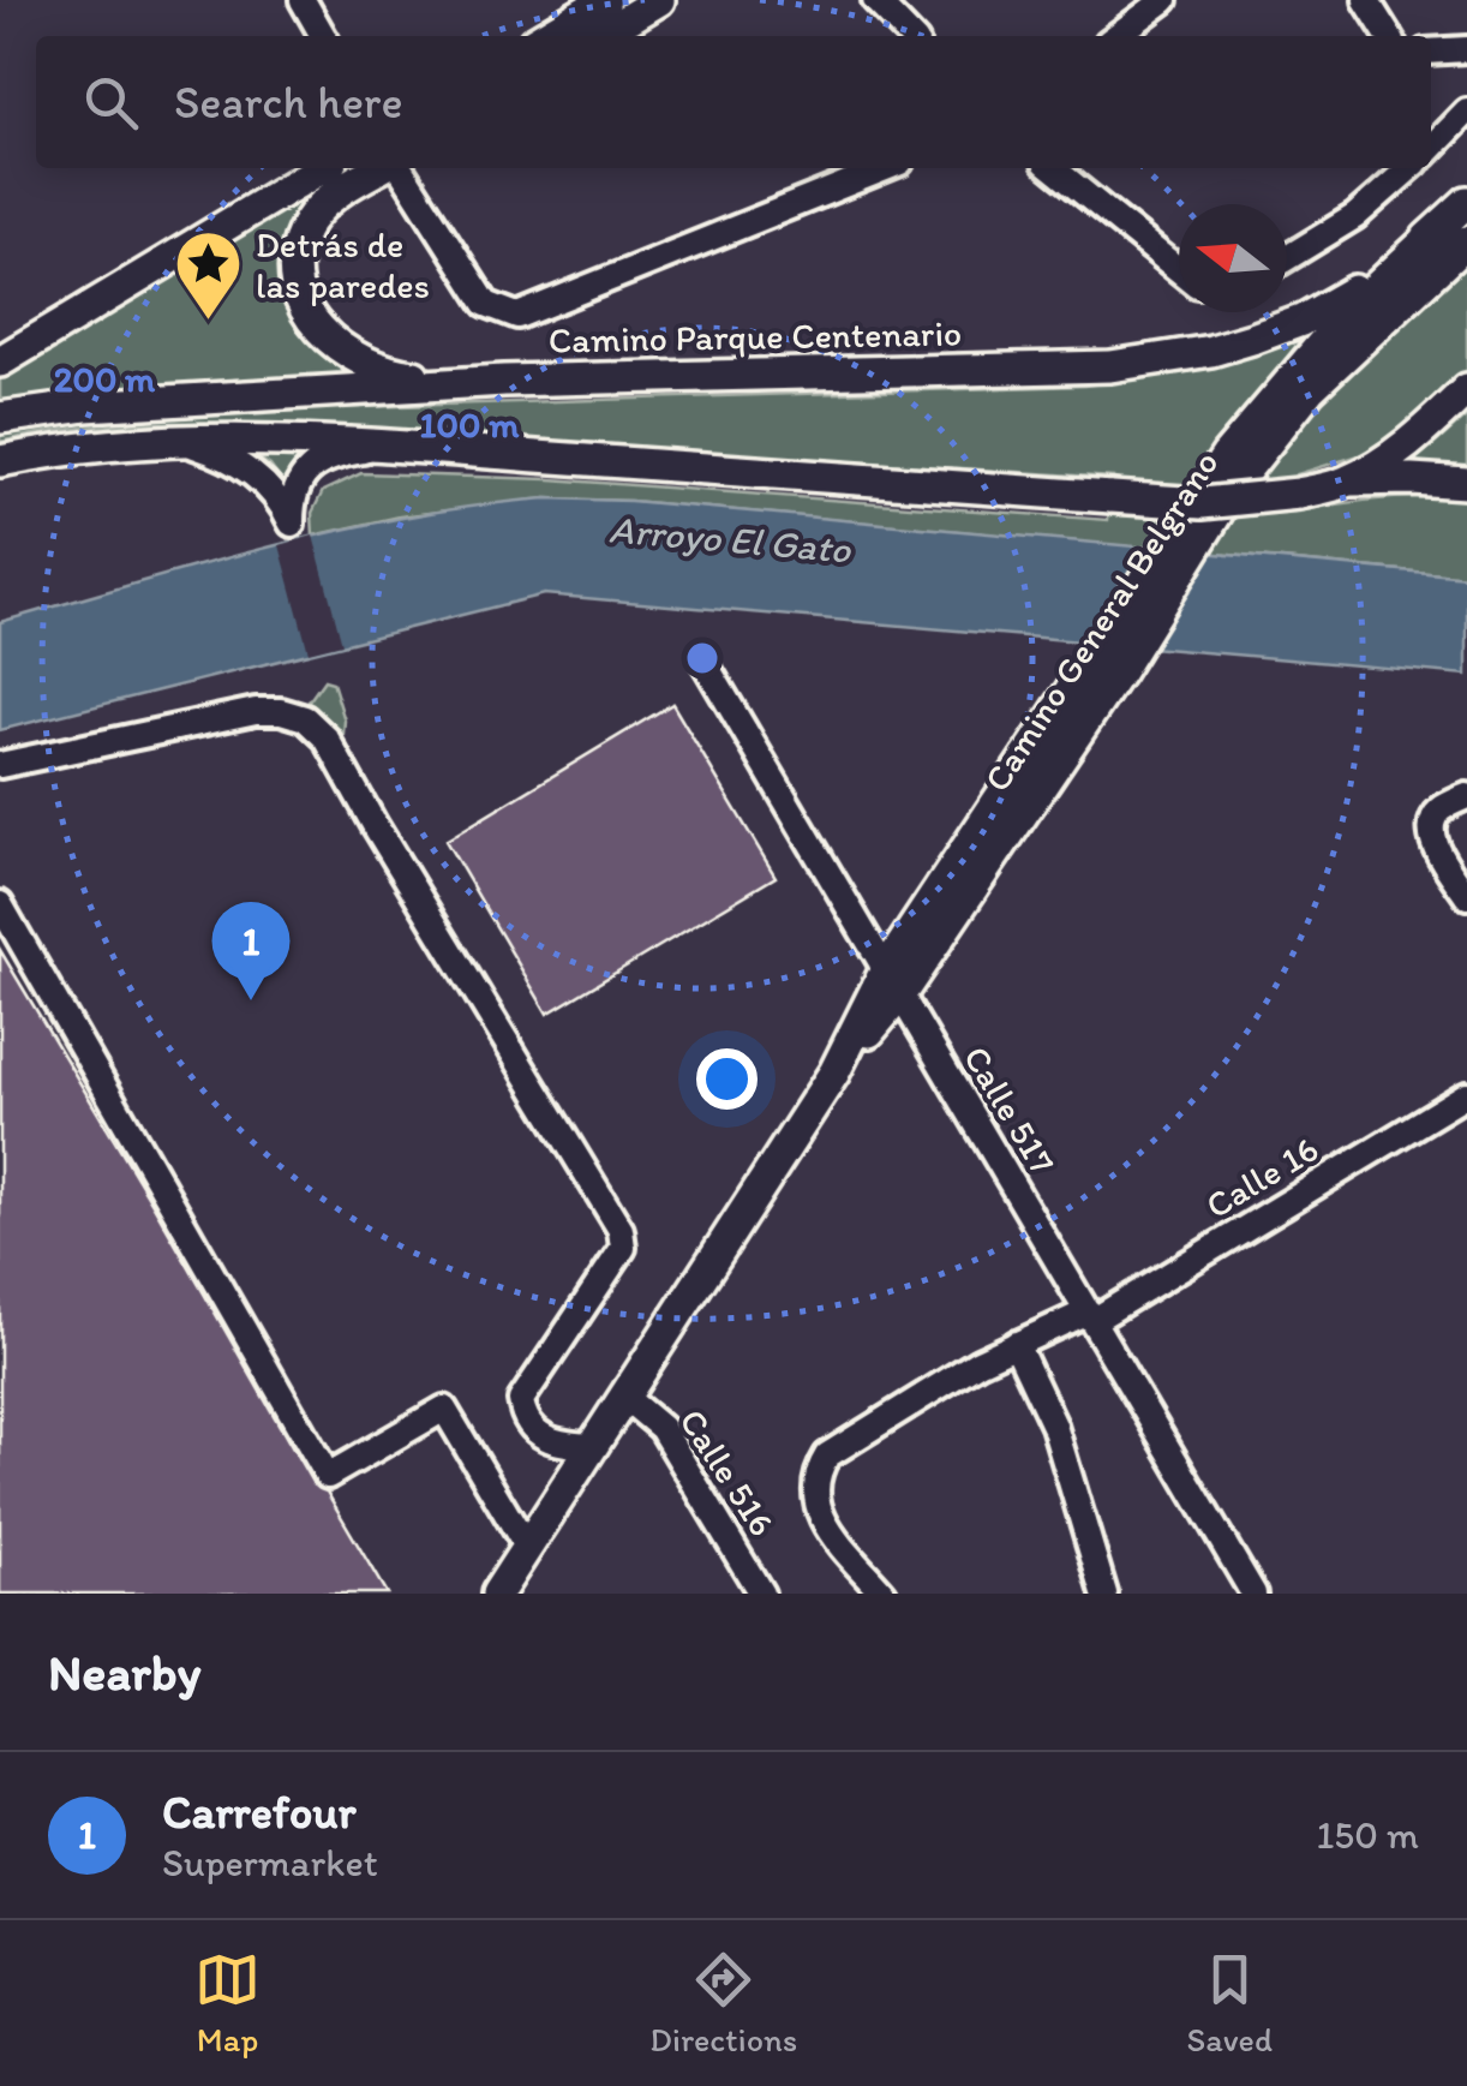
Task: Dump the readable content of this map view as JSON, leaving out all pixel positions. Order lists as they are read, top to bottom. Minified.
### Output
{"streets":{"main road":["Camino Parque Centenario","Camino General Belgrano"],"street":["Calle 517","Calle 16","Calle 516"]},"crossings":[["Camino Parque Centenario","Camino General Belgrano"],["Camino General Belgrano","Calle 517"],["Camino General Belgrano","Calle 516"],["Calle 517","Calle 16"]],"water":["Arroyo El Gato"],"places":{"place":["Detrás de las paredes"]},"north":"left","page":{"search":"Search here","pins":"1","heading":"Nearby","list":[{"mark":"1","name":"Carrefour","note":"Supermarket","value":"150 m"}],"nav":["Map","Directions","Saved"]},"rings":["200 m","100 m"]}
